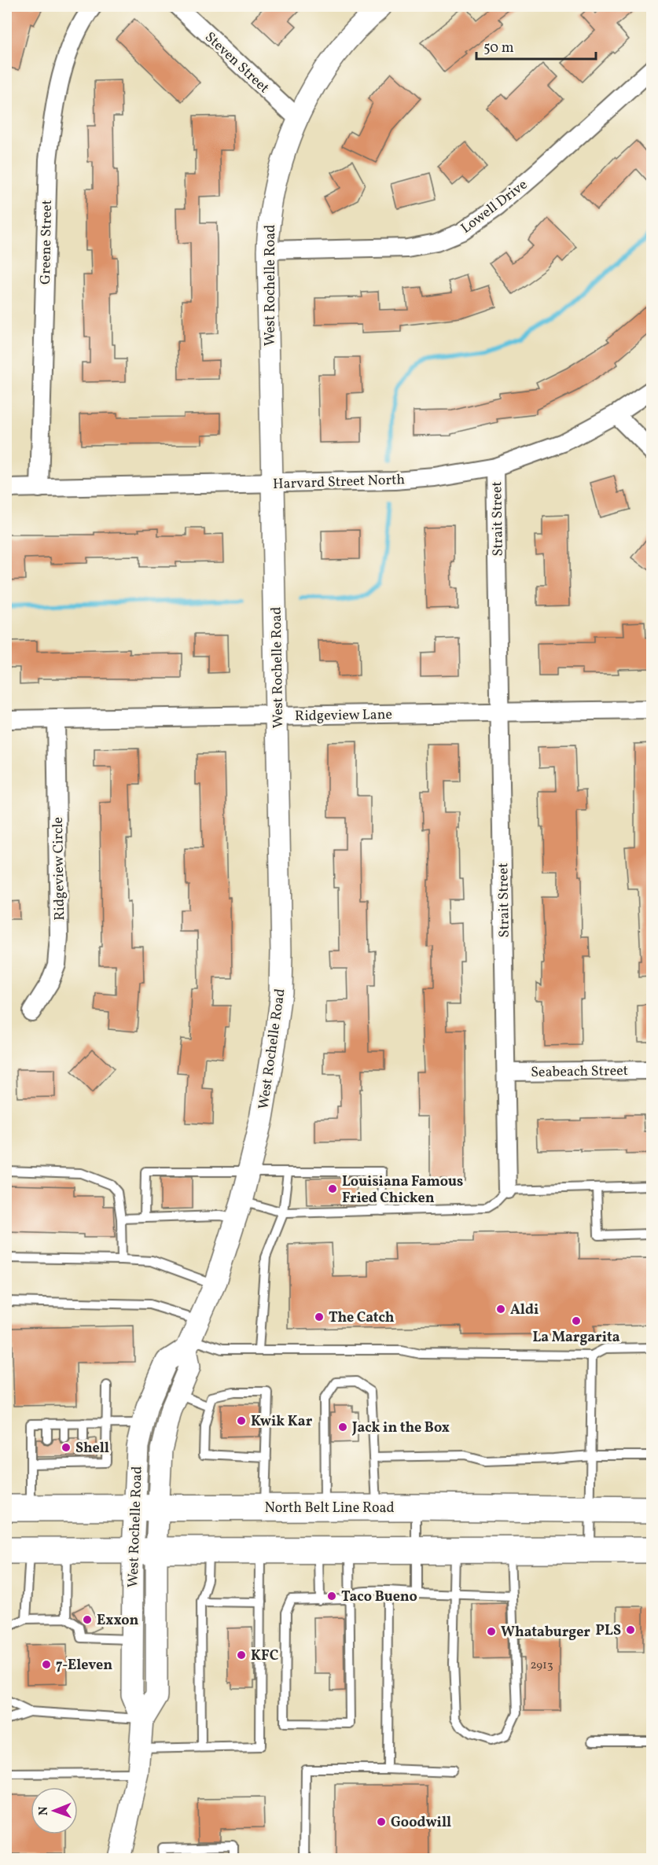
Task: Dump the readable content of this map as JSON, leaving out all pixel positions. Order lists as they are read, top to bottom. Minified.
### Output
{"streets":{"main road":["North Belt Line Road"],"street":["Steven Street","Lowell Drive","Greene Street","West Rochelle Road","Harvard Street North","Strait Street","Ridgeview Lane","Ridgeview Circle","Seabeach Street"]},"crossings":[["Steven Street","West Rochelle Road"],["Lowell Drive","West Rochelle Road"],["Greene Street","Harvard Street North"],["West Rochelle Road","Harvard Street North"],["West Rochelle Road","Ridgeview Lane"],["West Rochelle Road","North Belt Line Road"],["Harvard Street North","Strait Street"],["Strait Street","Ridgeview Lane"],["Strait Street","Seabeach Street"],["Ridgeview Lane","Ridgeview Circle"]],"places":["Louisiana Famous Fried Chicken","Aldi","The Catch","La Margarita","Kwik Kar","Jack in the Box","Shell","Taco Bueno","Exxon","PLS","Whataburger","KFC","7-Eleven","Goodwill"],"house_numbers":["2913"],"scale_bar":"50 m","north":"left"}
